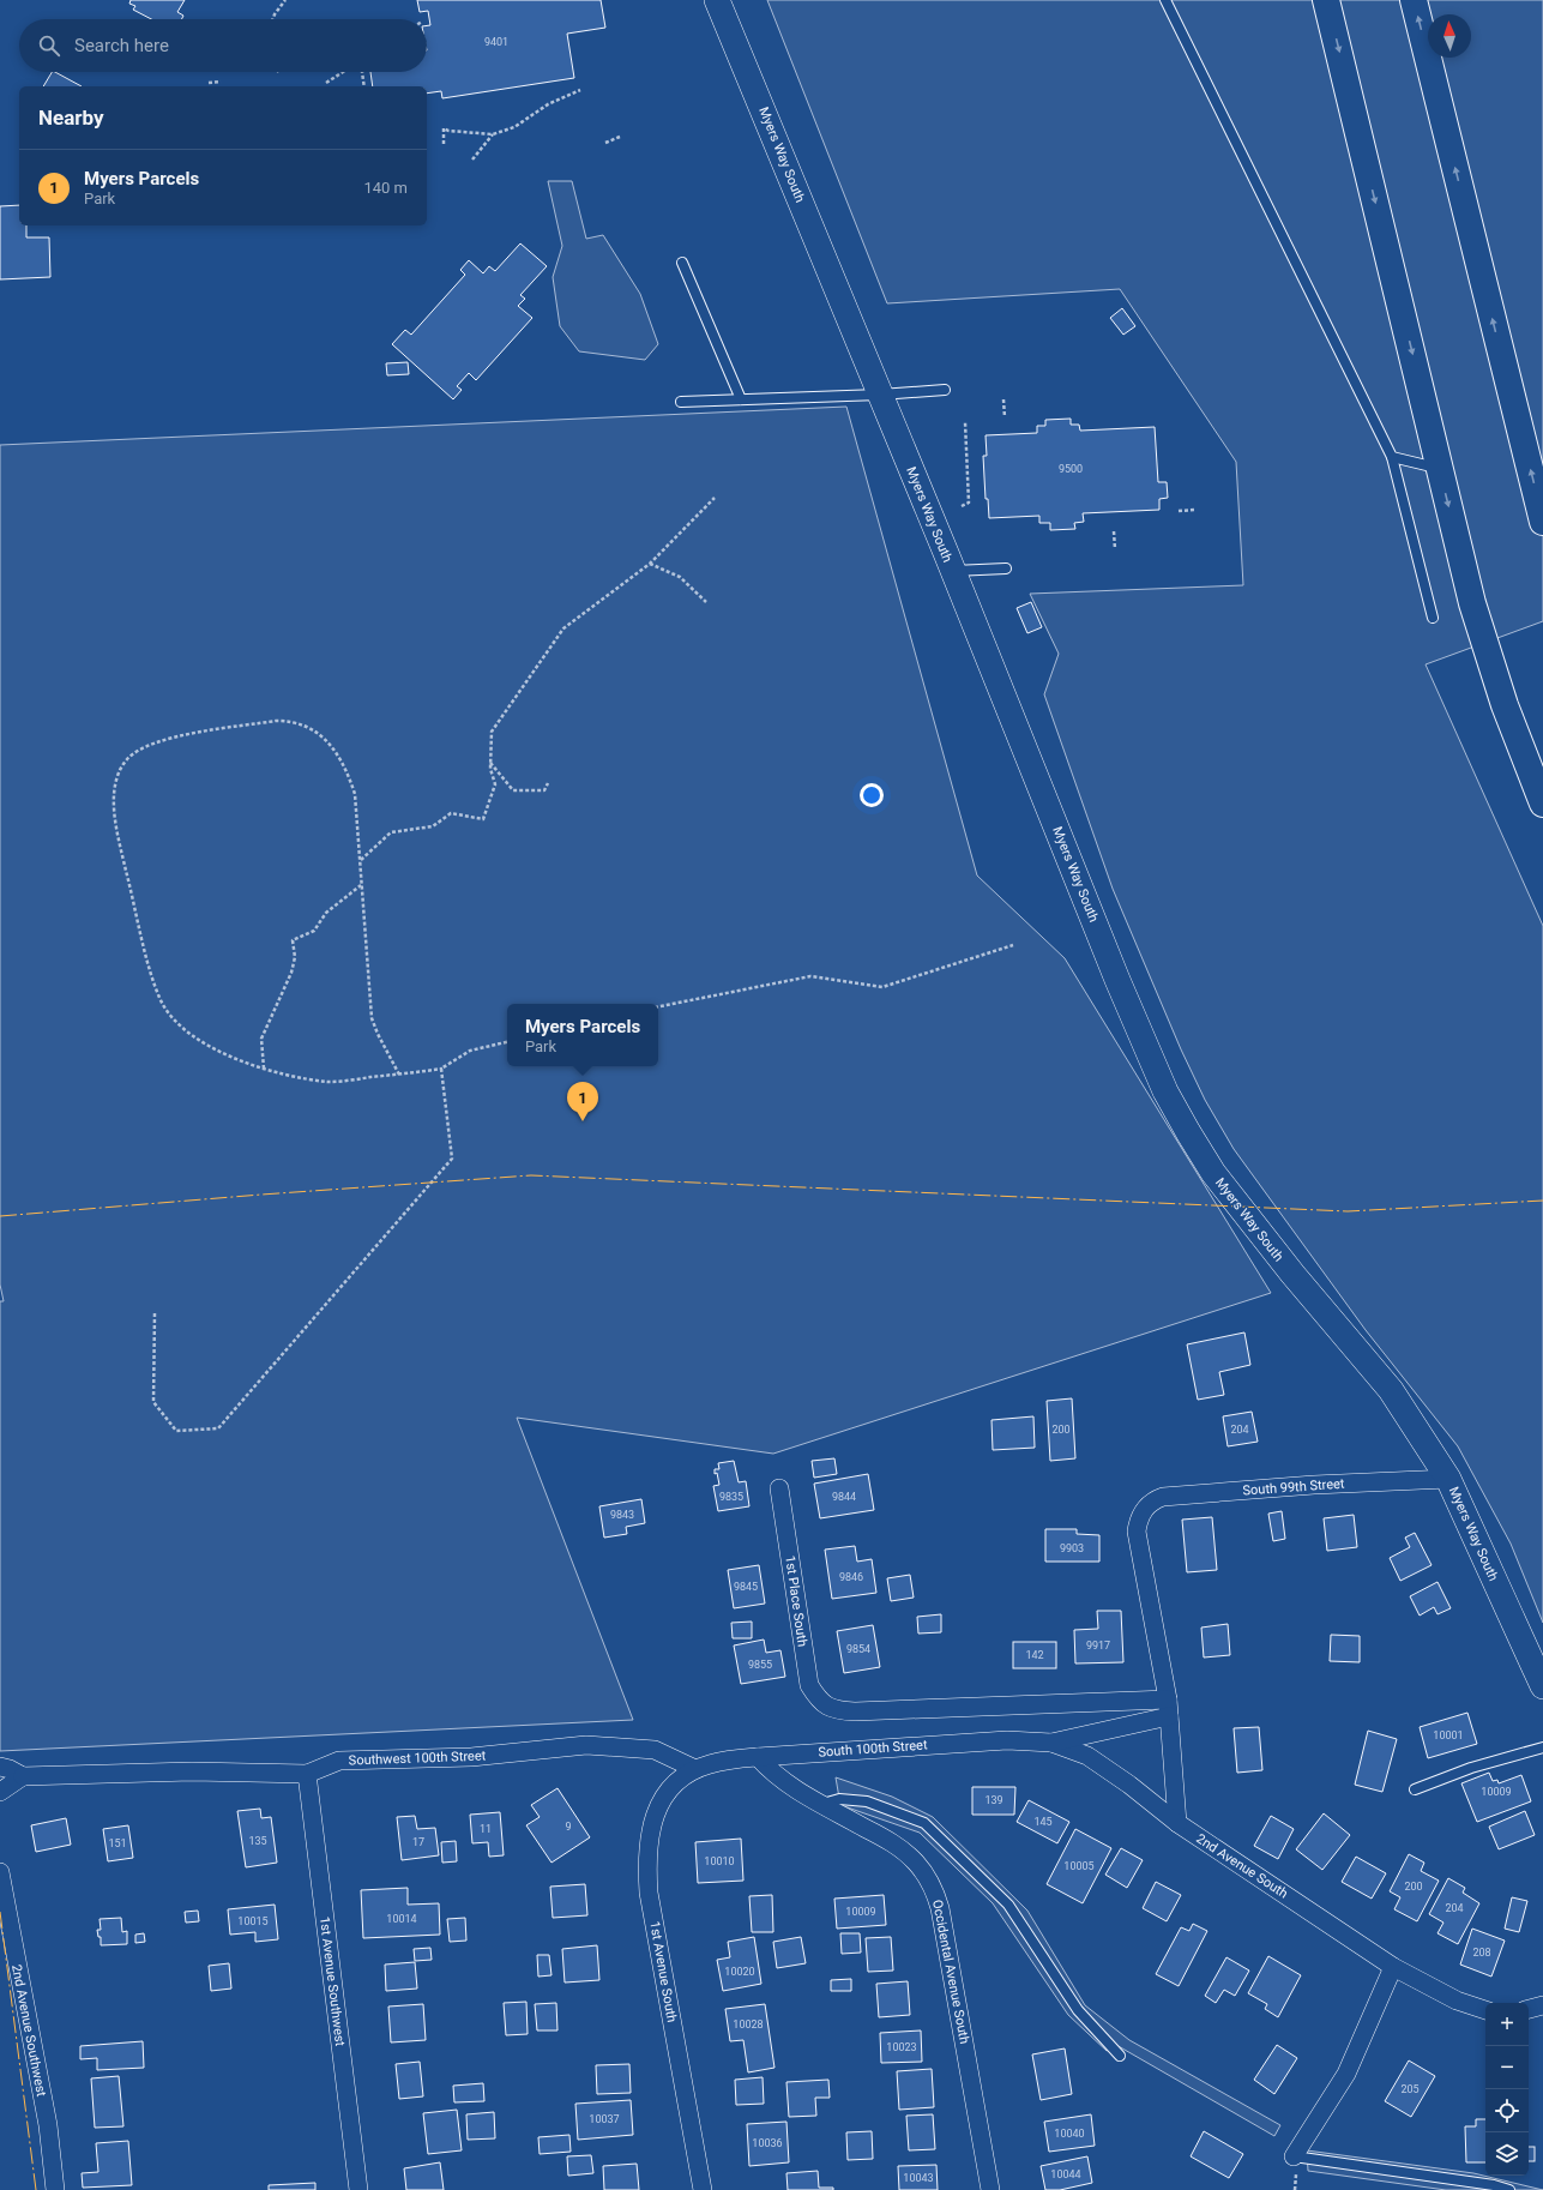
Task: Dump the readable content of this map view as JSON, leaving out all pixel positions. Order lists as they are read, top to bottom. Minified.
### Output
{"streets":{"main road":["Myers Way South"],"street":["South 99th Street","1st Place South","South 100th Street","Southwest 100th Street","2nd Avenue South","1st Avenue South","Occidental Avenue South","1st Avenue Southwest","2nd Avenue Southwest"]},"crossings":[["Myers Way South","South 99th Street"],["South 99th Street","1st Place South"],["South 99th Street","South 100th Street"],["1st Place South","South 100th Street"],["South 100th Street","Southwest 100th Street"],["South 100th Street","2nd Avenue South"],["South 100th Street","1st Avenue South"],["South 100th Street","Occidental Avenue South"],["Southwest 100th Street","1st Avenue South"],["Southwest 100th Street","1st Avenue Southwest"]],"house_numbers":["9401","9500","200","204","9835","9844","9843","9903","9846","9845","9917","9854","142","9855","10001","10009","139","145","9","11","135","17","151","10010","10005","200","204","10009","10014","10015","208","10020","10028","10023","205","10037","10040","10036","10044","10043"],"north":"top","page":{"search":"Search here","heading":"Nearby","list":[{"mark":"1","name":"Myers Parcels","note":"Park","value":"140 m"}],"popup":["Myers Parcels","Park"],"pins":"1","map_buttons":["+","−"]}}
